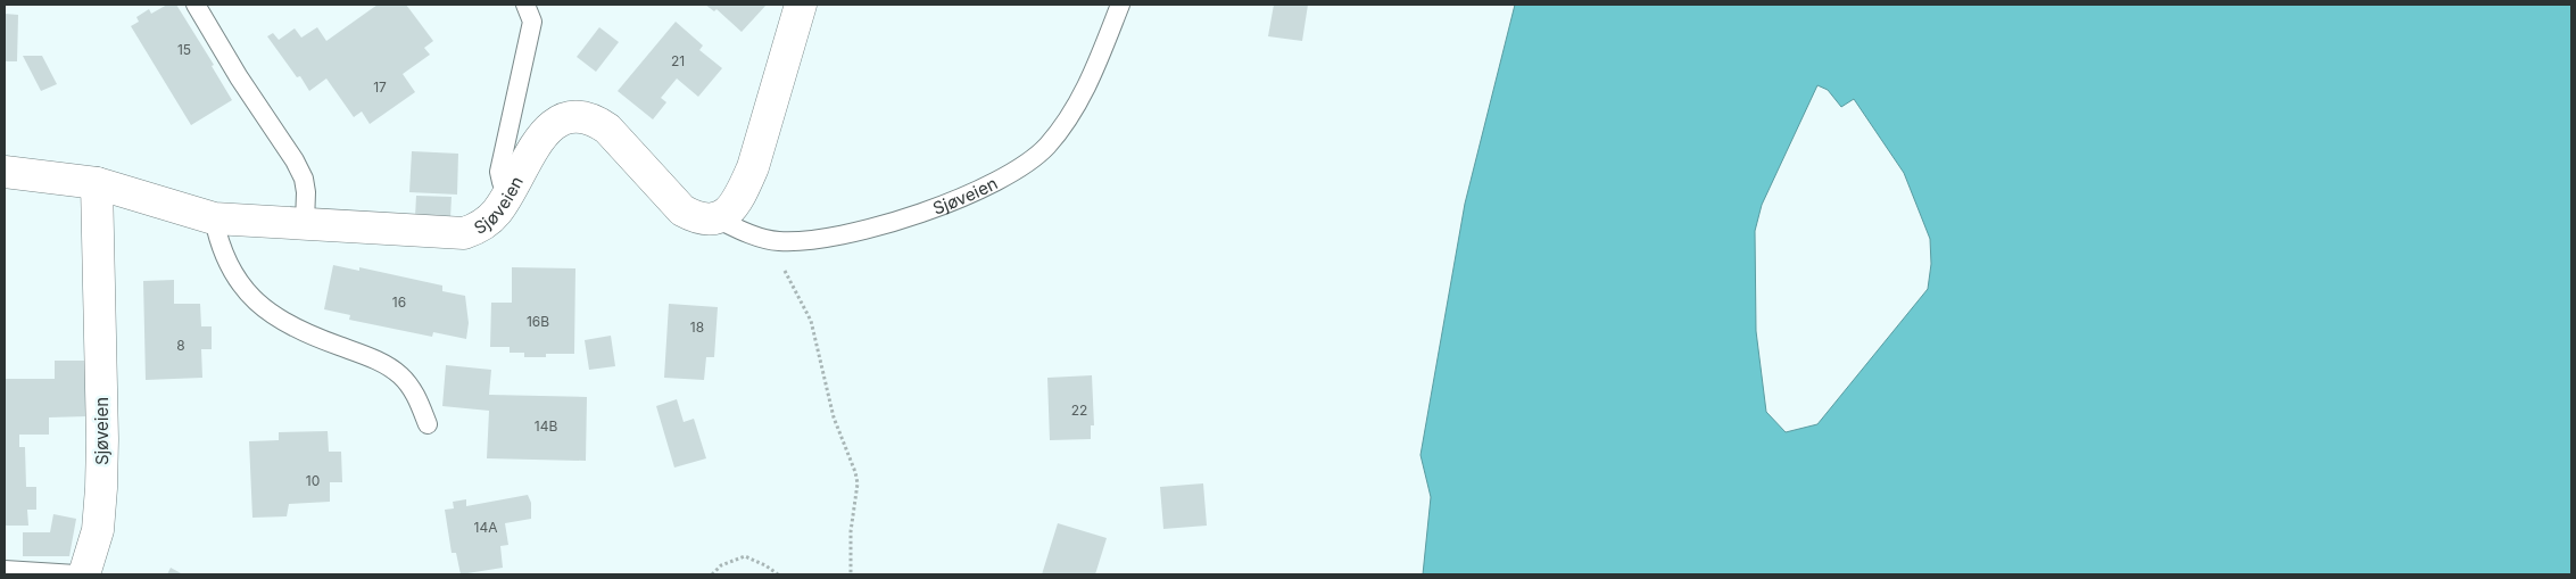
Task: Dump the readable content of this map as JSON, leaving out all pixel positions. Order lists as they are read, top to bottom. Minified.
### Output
{"streets":{"street":["Sjøveien"]},"house_numbers":["15","21","17","16","16B","18","8","22","14B","10","14A"]}
